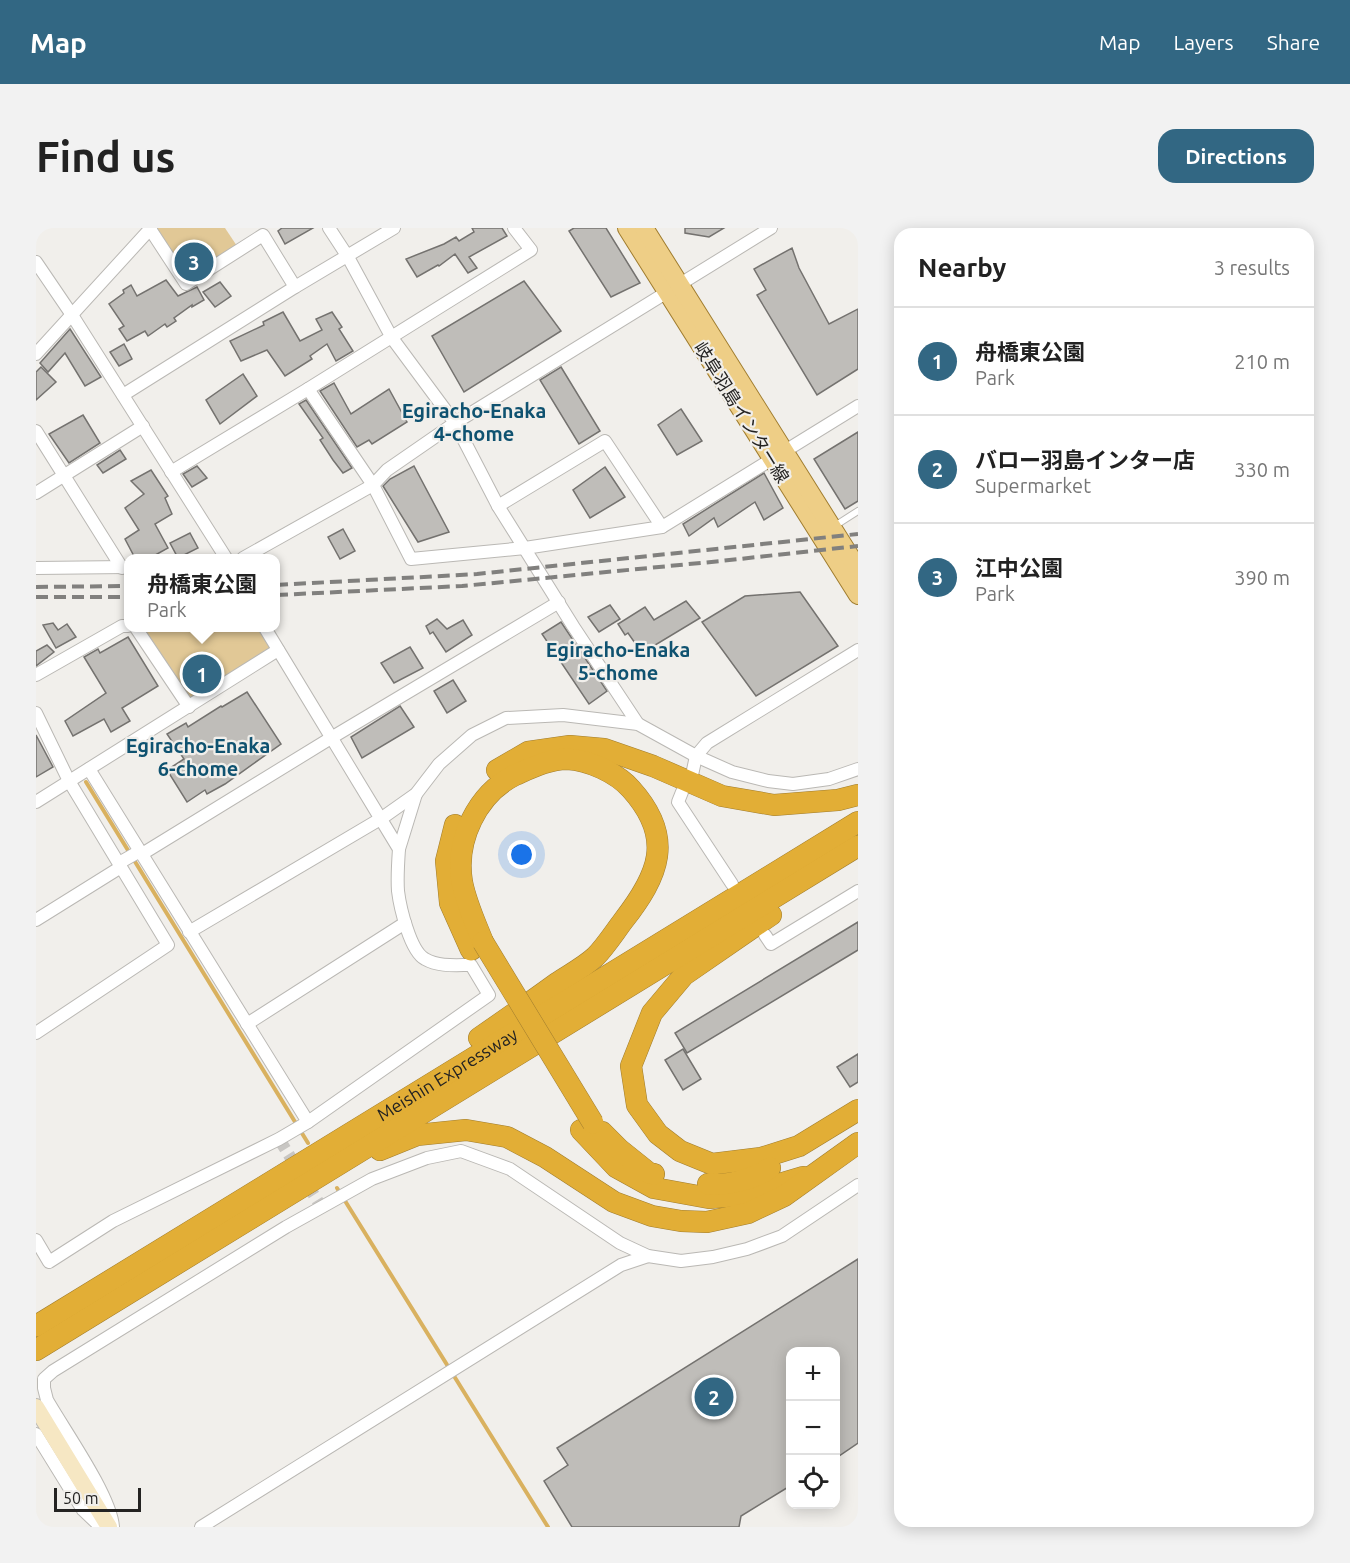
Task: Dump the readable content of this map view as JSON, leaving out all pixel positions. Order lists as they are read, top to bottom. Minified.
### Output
{"streets":{"highway":["Meishin Expressway"],"main road":["岐阜羽島インター線"]},"districts":["Egiracho-Enaka 4-chome","Egiracho-Enaka 5-chome","Egiracho-Enaka 6-chome"],"scale_bar":"50 m","page":{"header":"Map","nav":["Map","Layers","Share"],"buttons":"Directions","title":"Find us","heading":["Nearby","3 results"],"pins":["3","1","2"],"list":[{"mark":"1","name":"舟橋東公園","note":"Park","value":"210 m"},{"mark":"2","name":"バロー羽島インター店","note":"Supermarket","value":"330 m"},{"mark":"3","name":"江中公園","note":"Park","value":"390 m"}],"popup":["舟橋東公園","Park"],"map_buttons":["+","−"],"scale":"50 m"}}
